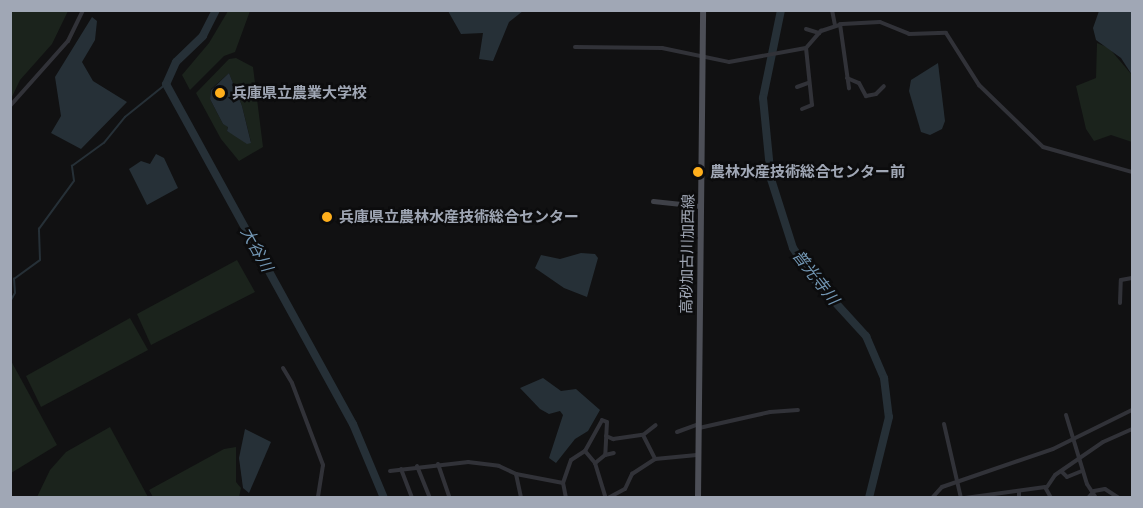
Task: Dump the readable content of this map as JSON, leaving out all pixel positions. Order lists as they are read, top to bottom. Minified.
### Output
{"streets":{"main road":["高砂加古川加西線"]},"water":["大谷川","普光寺川"],"places":["兵庫県立農業大学校","農林水産技術総合センター前","兵庫県立農林水産技術総合センター"]}
